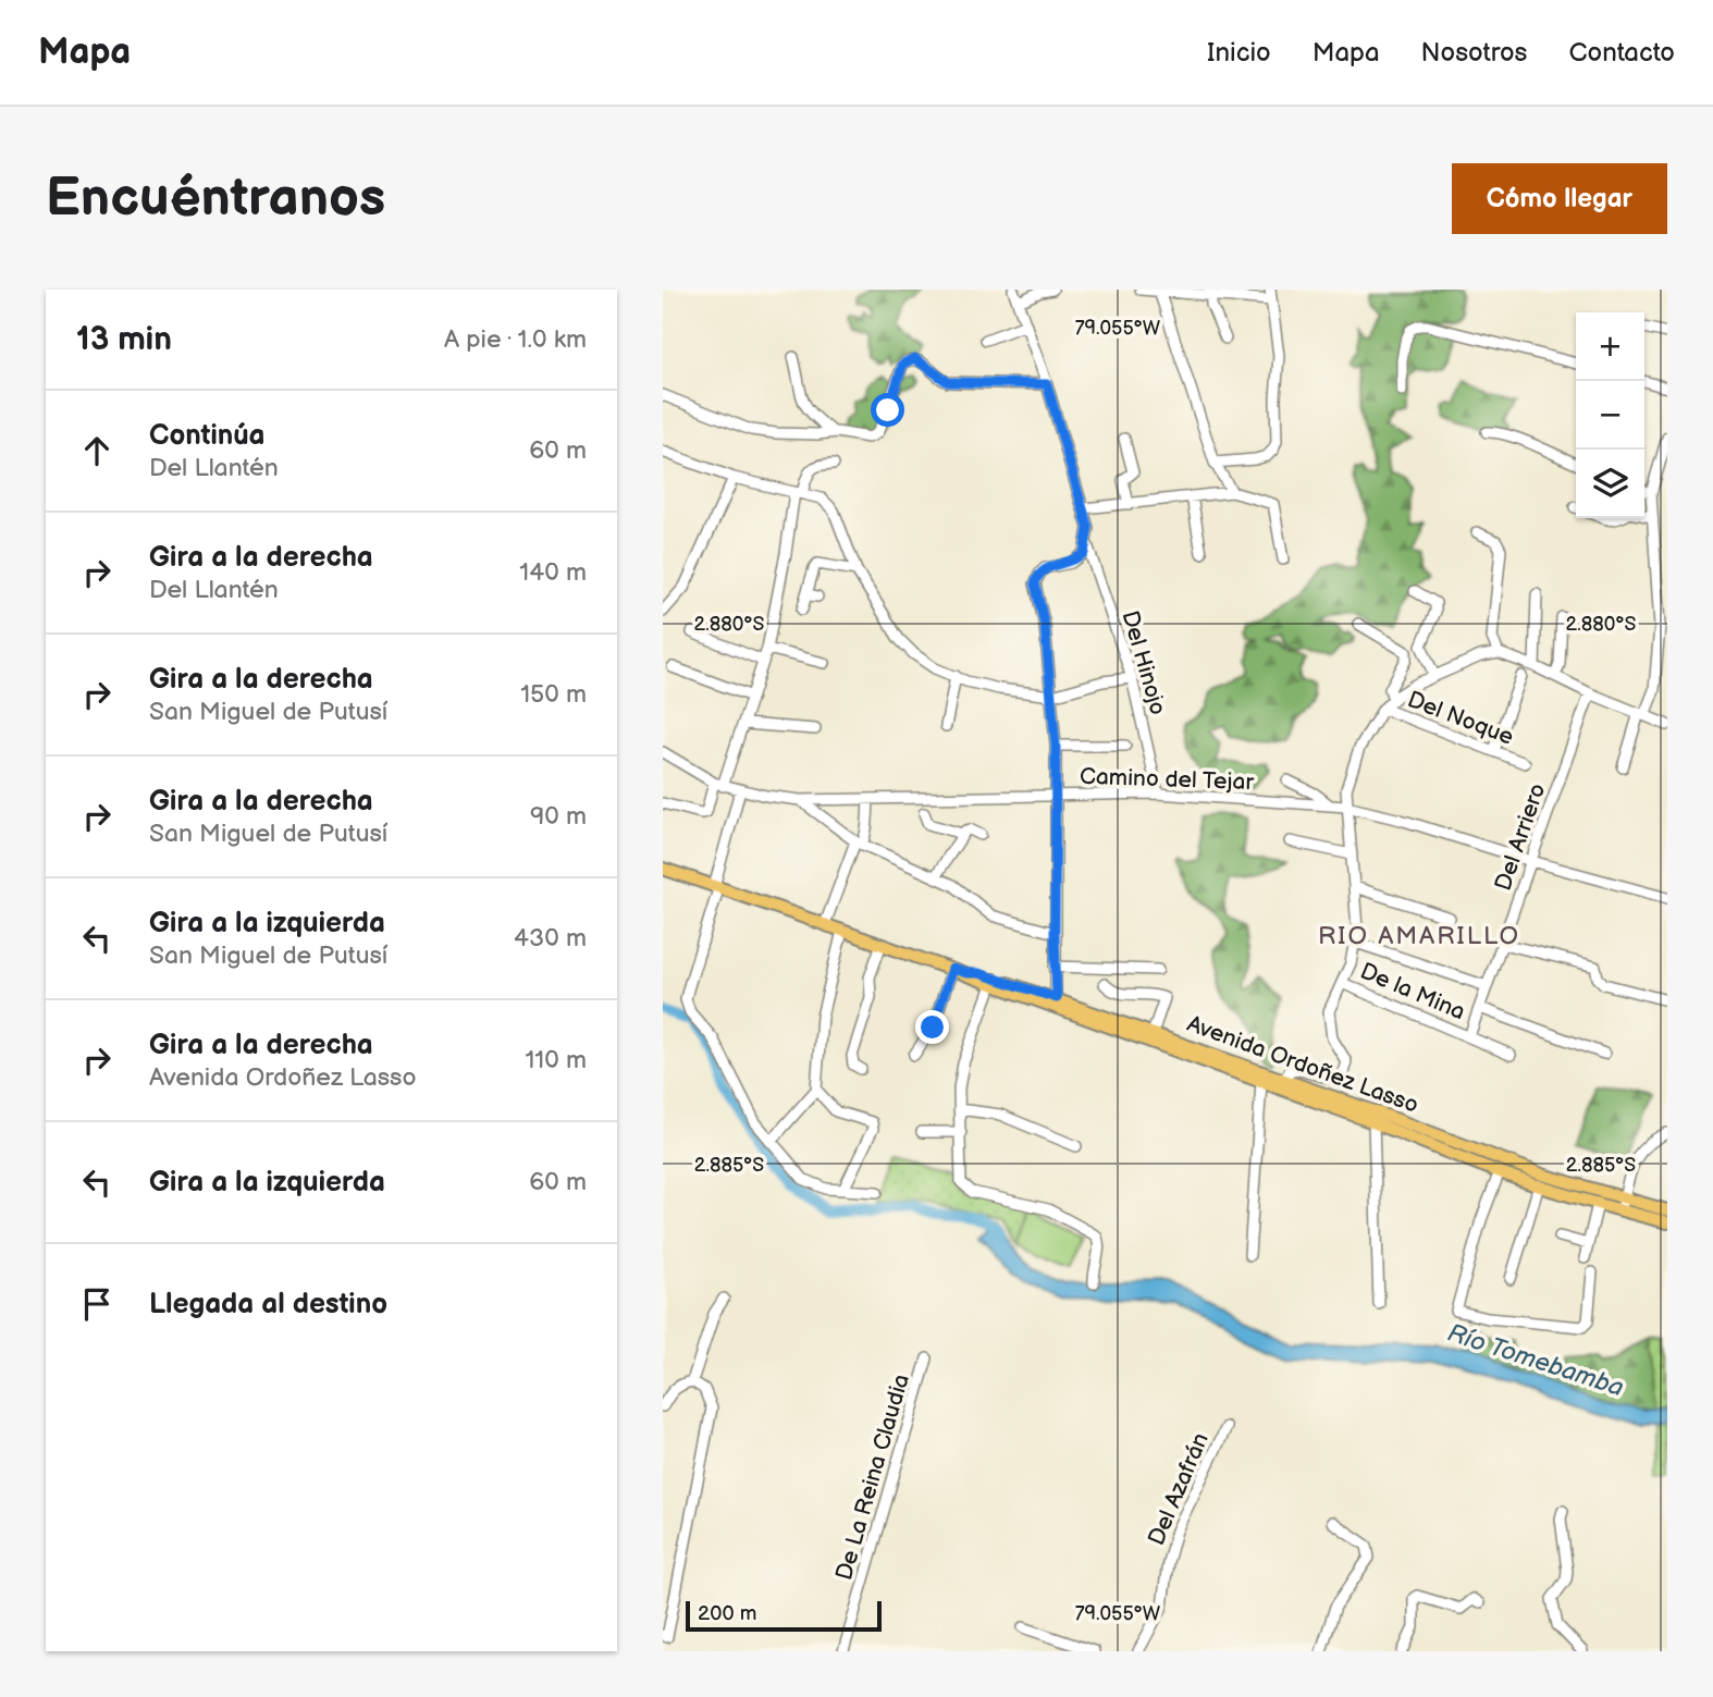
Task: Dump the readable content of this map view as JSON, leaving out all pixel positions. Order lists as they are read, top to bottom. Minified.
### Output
{"streets":{"main road":["Avenida Ordoñez Lasso"],"street":["Del Hinojo","Del Noque","Camino del Tejar","Del Arriero","De la Mina","De La Reina Claudia","Del Azafrán"]},"crossings":[["Del Hinojo","Camino del Tejar"],["Camino del Tejar","Del Arriero"],["Del Arriero","De la Mina"]],"districts":["RIO AMARILLO"],"water":["Río Tomebamba"],"scale_bar":"200 m","page":{"header":"Mapa","nav":["Inicio","Mapa","Nosotros","Contacto"],"buttons":"Cómo llegar","title":"Encuéntranos","heading":["13 min","A pie · 1.0 km"],"map_buttons":["+","−"],"list":[["Continúa","Del Llantén","60 m"],["Gira a la derecha","Del Llantén","140 m"],["Gira a la derecha","San Miguel de Putusí","150 m"],["Gira a la derecha","San Miguel de Putusí","90 m"],["Gira a la izquierda","San Miguel de Putusí","430 m"],["Gira a la derecha","Avenida Ordoñez Lasso","110 m"],["Gira a la izquierda","60 m"],"Llegada al destino"],"scale":"200 m"},"coordinates":["79.055°W","2.880°S","2.885°S"]}
